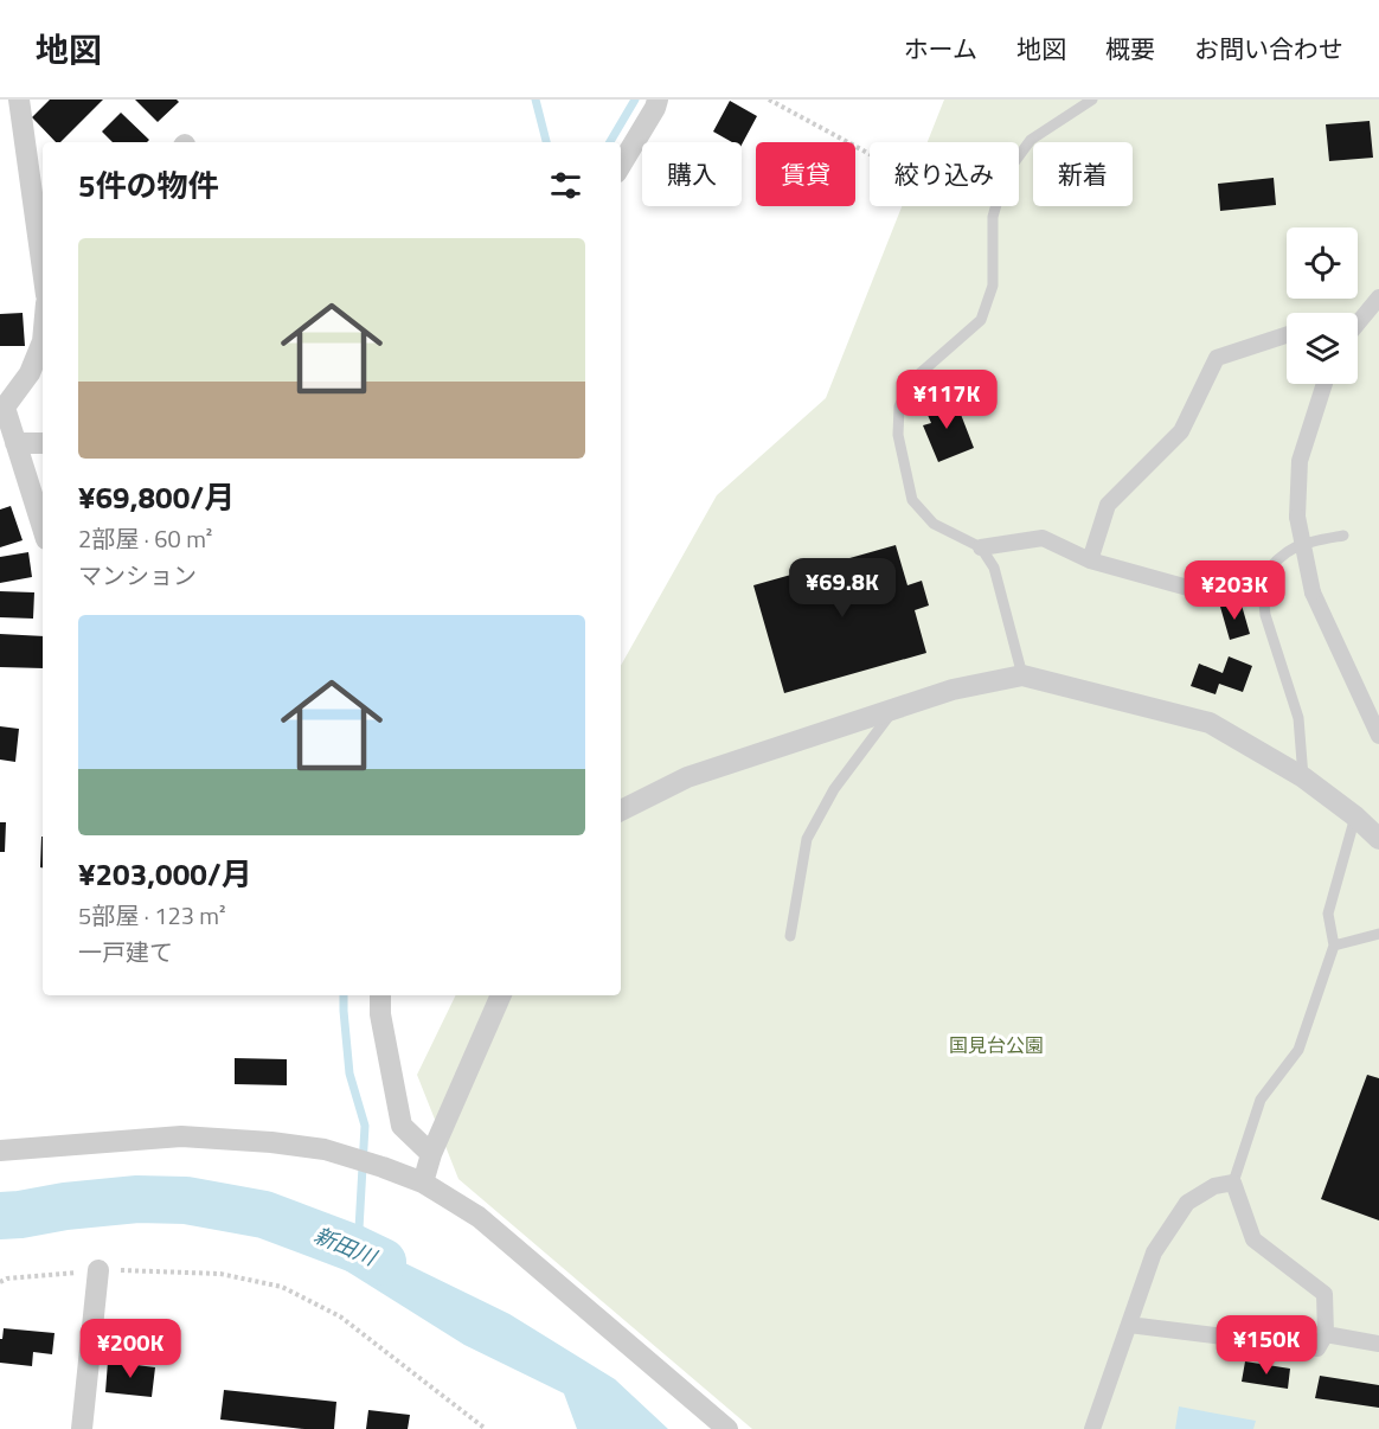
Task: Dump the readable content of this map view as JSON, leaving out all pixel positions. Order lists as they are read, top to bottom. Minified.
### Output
{"water":["新田川"],"parks":["国見台公園"],"page":{"header":"地図","nav":["ホーム","地図","概要","お問い合わせ"],"chip":["購入","賃貸","絞り込み","新着"],"heading":"5件の物件","list":[{"name":"¥69,800/月","note":"2部屋 · 60 m² · マンション"},{"name":"¥203,000/月","note":"5部屋 · 123 m² · 一戸建て"}],"price":["¥117K","¥69.8K","¥203K","¥150K","¥200K"]}}
